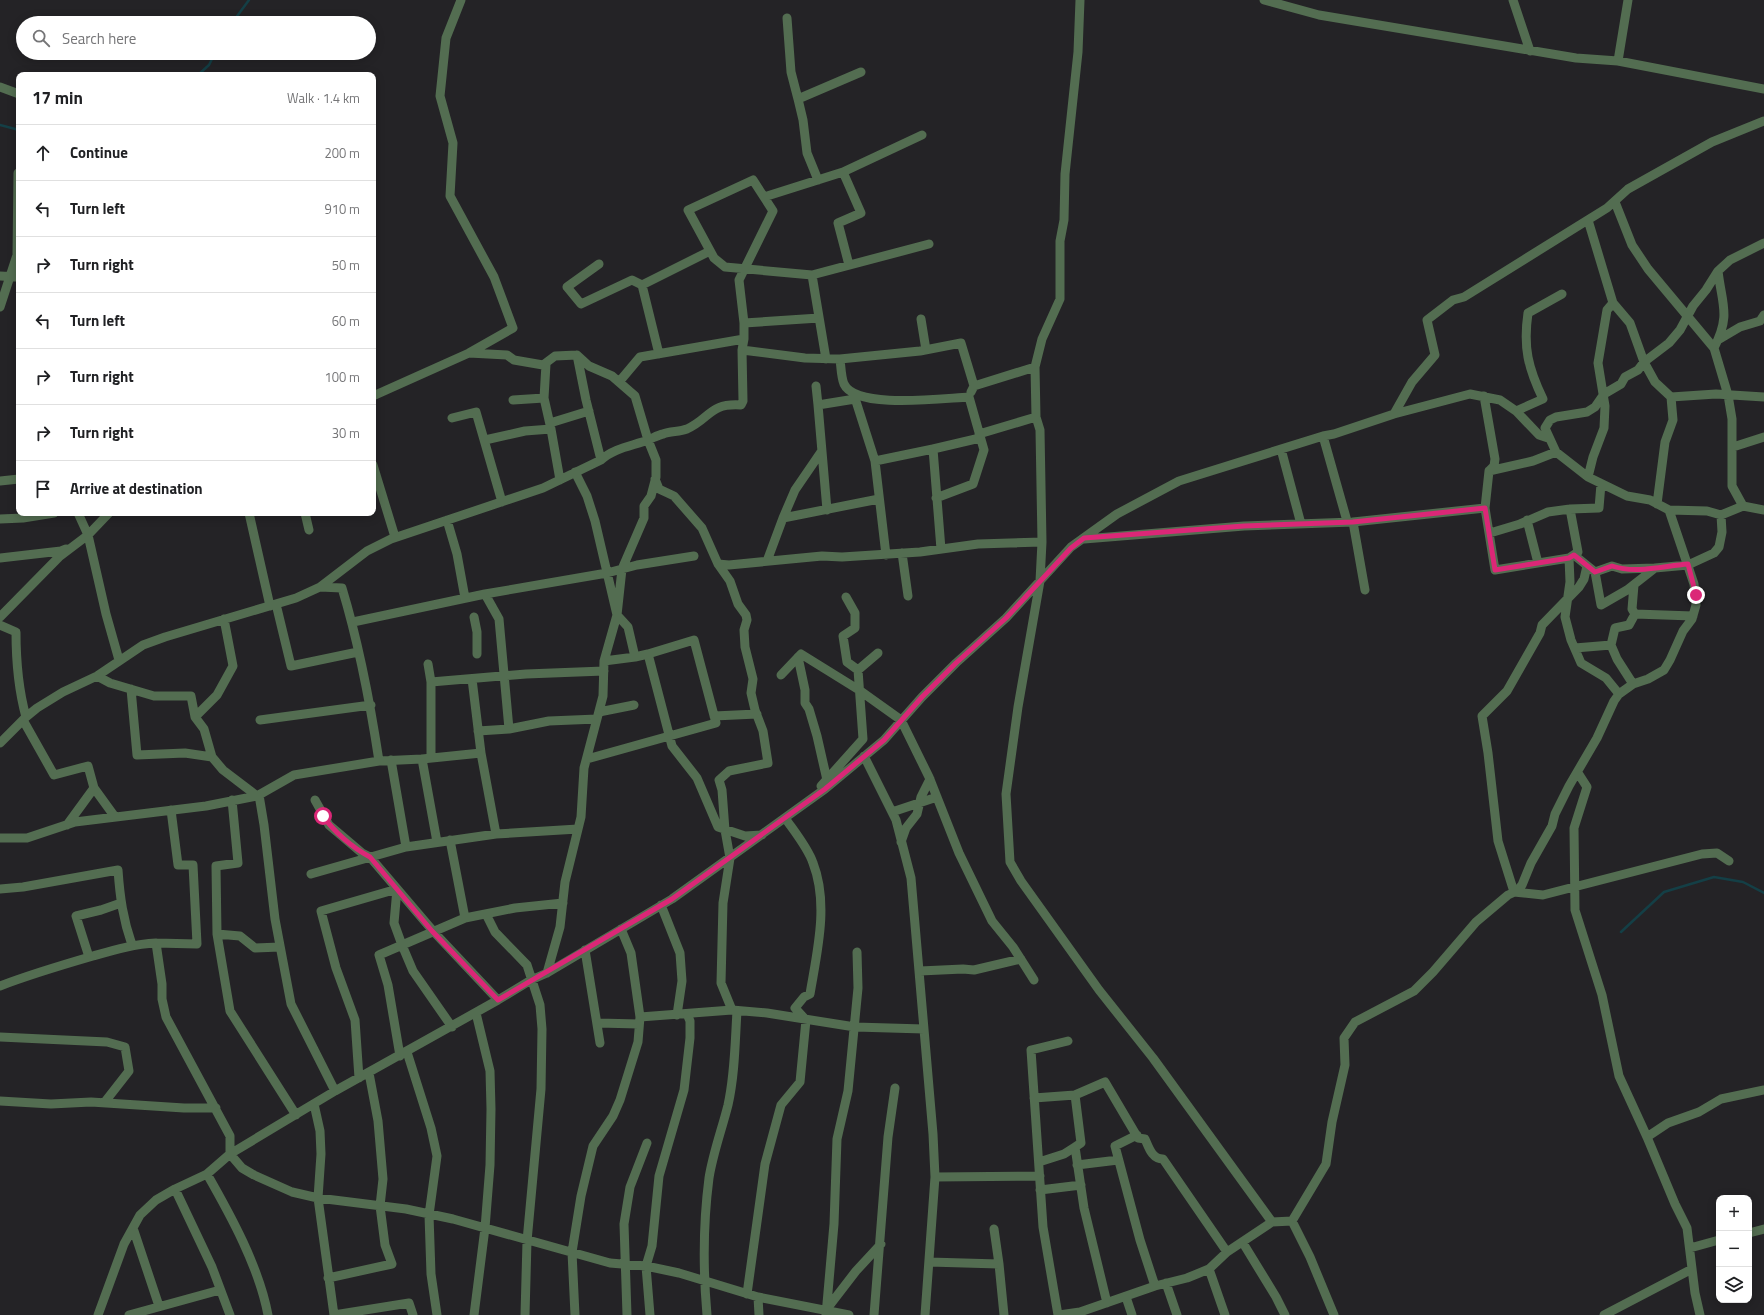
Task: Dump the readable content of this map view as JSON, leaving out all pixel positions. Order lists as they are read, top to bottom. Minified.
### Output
{"page":{"search":"Search here","heading":["17 min","Walk · 1.4 km"],"list":[["Continue","200 m"],["Turn left","910 m"],["Turn right","50 m"],["Turn left","60 m"],["Turn right","100 m"],["Turn right","30 m"],"Arrive at destination"],"map_buttons":["+","−"]}}
